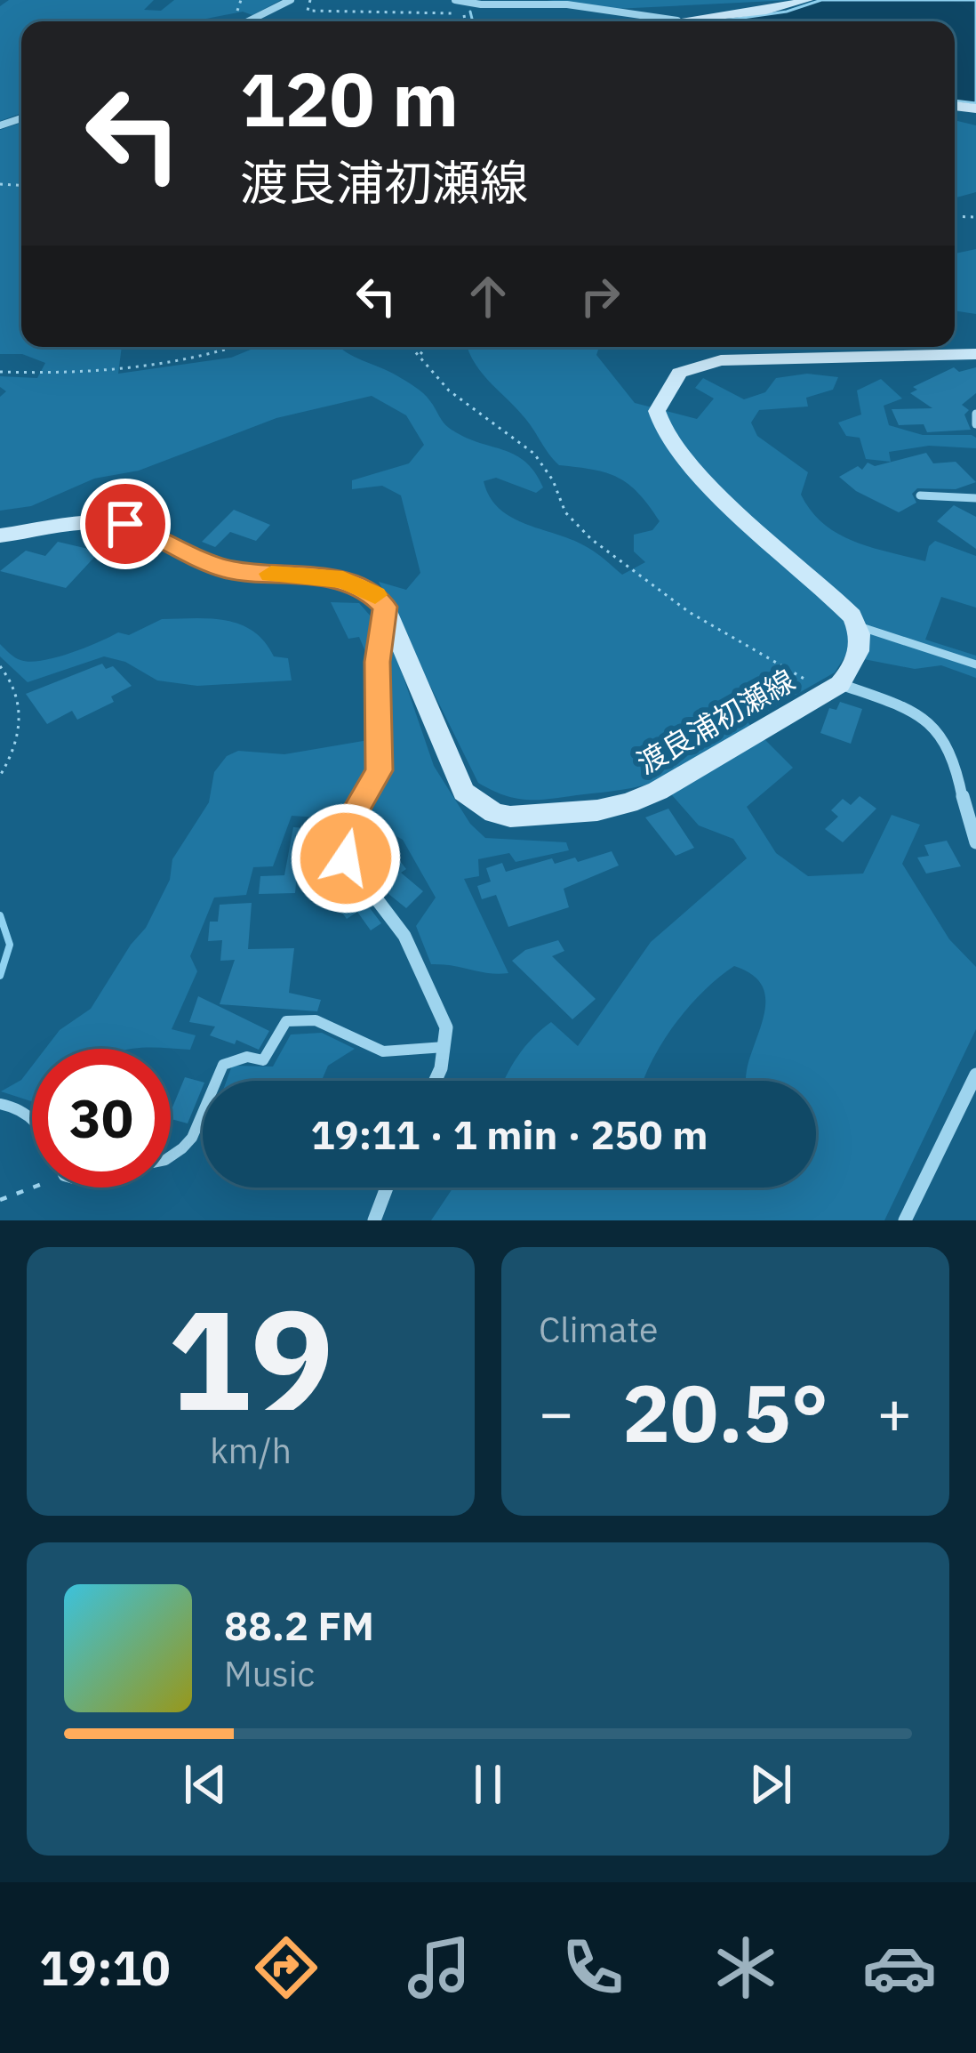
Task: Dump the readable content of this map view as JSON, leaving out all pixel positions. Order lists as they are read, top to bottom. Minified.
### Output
{"streets":{"main road":["渡良浦初瀬線"]},"page":{"turn":["120 m","渡良浦初瀬線"],"limit":"30","trip":"19:11 · 1 min · 250 m","tile":[["19","km/h"],"Climate"],"heat":["−","20.5°","+"],"song":["88.2 FM","Music"],"tabs":"19:10"}}
